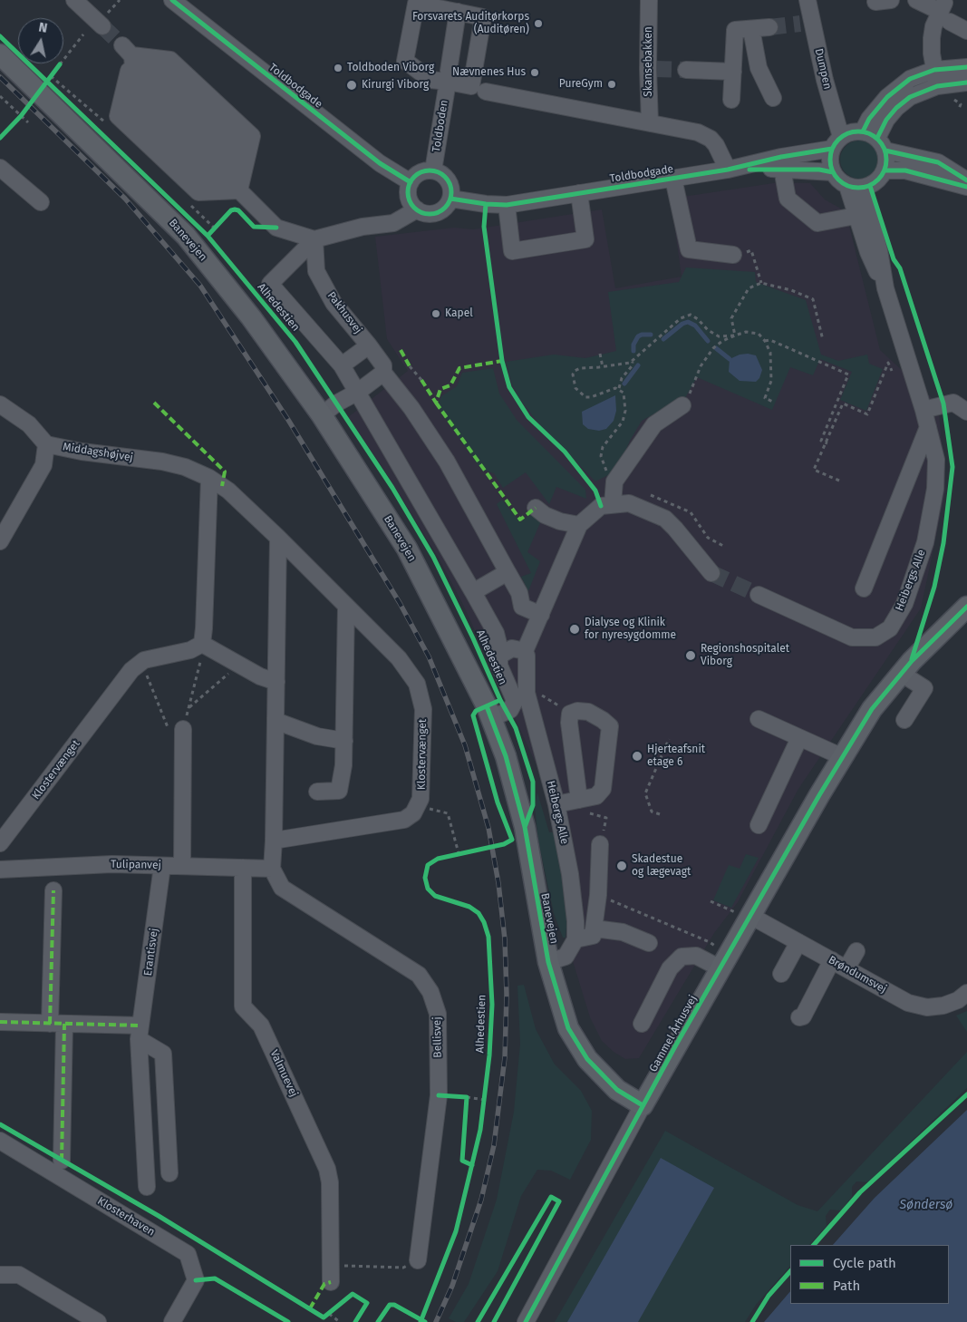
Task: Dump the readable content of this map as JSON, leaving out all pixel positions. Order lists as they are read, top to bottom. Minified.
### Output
{"streets":{"main road":["Banevejen","Gammel Århusvej"],"street":["Skansebakken","Dumpen","Toldbodgade","Toldboden","Pakhusvej","Middagshøjvej","Heibergs Alle","Klostervænget","Tulipanvej","Erantisvej","Brøndumsvej","Bellisvej","Valmuevej","Klosterhaven"],"cycle path":["Alhedestien"]},"crossings":[["Dumpen","Toldbodgade"],["Dumpen","Heibergs Alle"],["Toldbodgade","Toldboden"],["Toldbodgade","Heibergs Alle"],["Banevejen","Gammel Århusvej"],["Middagshøjvej","Klostervænget"],["Tulipanvej","Erantisvej"],["Tulipanvej","Bellisvej"],["Tulipanvej","Valmuevej"],["Brøndumsvej","Gammel Århusvej"]],"water":["Søndersø"],"places":["Forsvarets Auditørkorps (Auditøren)","Toldboden Viborg","Nævnenes Hus","PureGym","Kirurgi Viborg","Kapel","Dialyse og Klinik for nyresygdomme","Regionshospitalet Viborg","Hjerteafsnit etage 6","Skadestue og lægevagt"],"legend":["Cycle path","Path"],"north":"top"}
